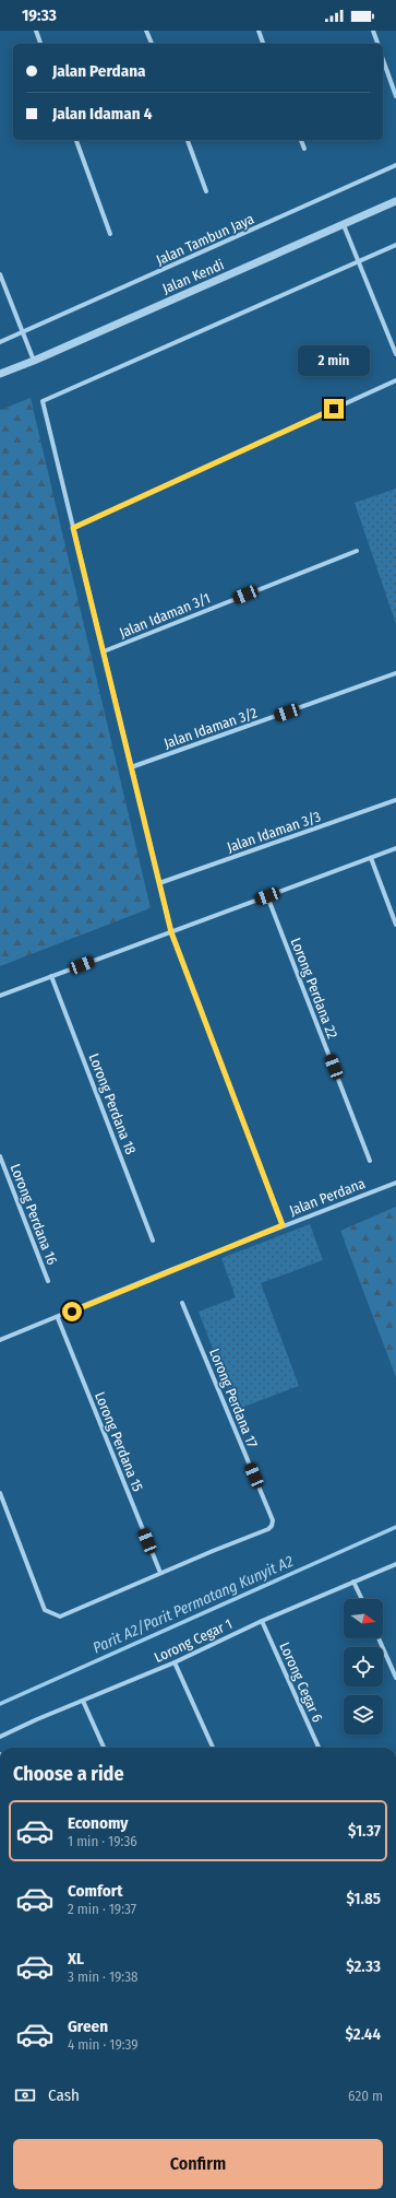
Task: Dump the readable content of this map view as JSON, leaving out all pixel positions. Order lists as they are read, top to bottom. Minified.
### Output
{"streets":{"street":["Jalan Tambun Jaya","Jalan Kendi","Jalan Idaman 3/1","Jalan Idaman 3/2","Jalan Idaman 3/3","Lorong Perdana 22","Lorong Perdana 18","Jalan Perdana","Lorong Perdana 16","Lorong Perdana 17","Lorong Perdana 15","Lorong Cegar 1","Lorong Cegar 6"]},"crossings":[["Jalan Perdana","Lorong Perdana 15"],["Lorong Perdana 17","Lorong Perdana 15"],["Lorong Cegar 1","Lorong Cegar 6"]],"water":["Parit A2/Parit Permatang Kunyit A2"],"north":"right","page":{"status":"19:33","banner":["Jalan Perdana","Jalan Idaman 4"],"bubble":"2 min","heading":"Choose a ride","list":[{"name":"Economy","note":"1 min · 19:36","value":"$1.37"},{"name":"Comfort","note":"2 min · 19:37","value":"$1.85"},{"name":"XL","note":"3 min · 19:38","value":"$2.33"},{"name":"Green","note":"4 min · 19:39","value":"$2.44"}],"pay":["Cash","620 m"],"buttons":"Confirm"}}
